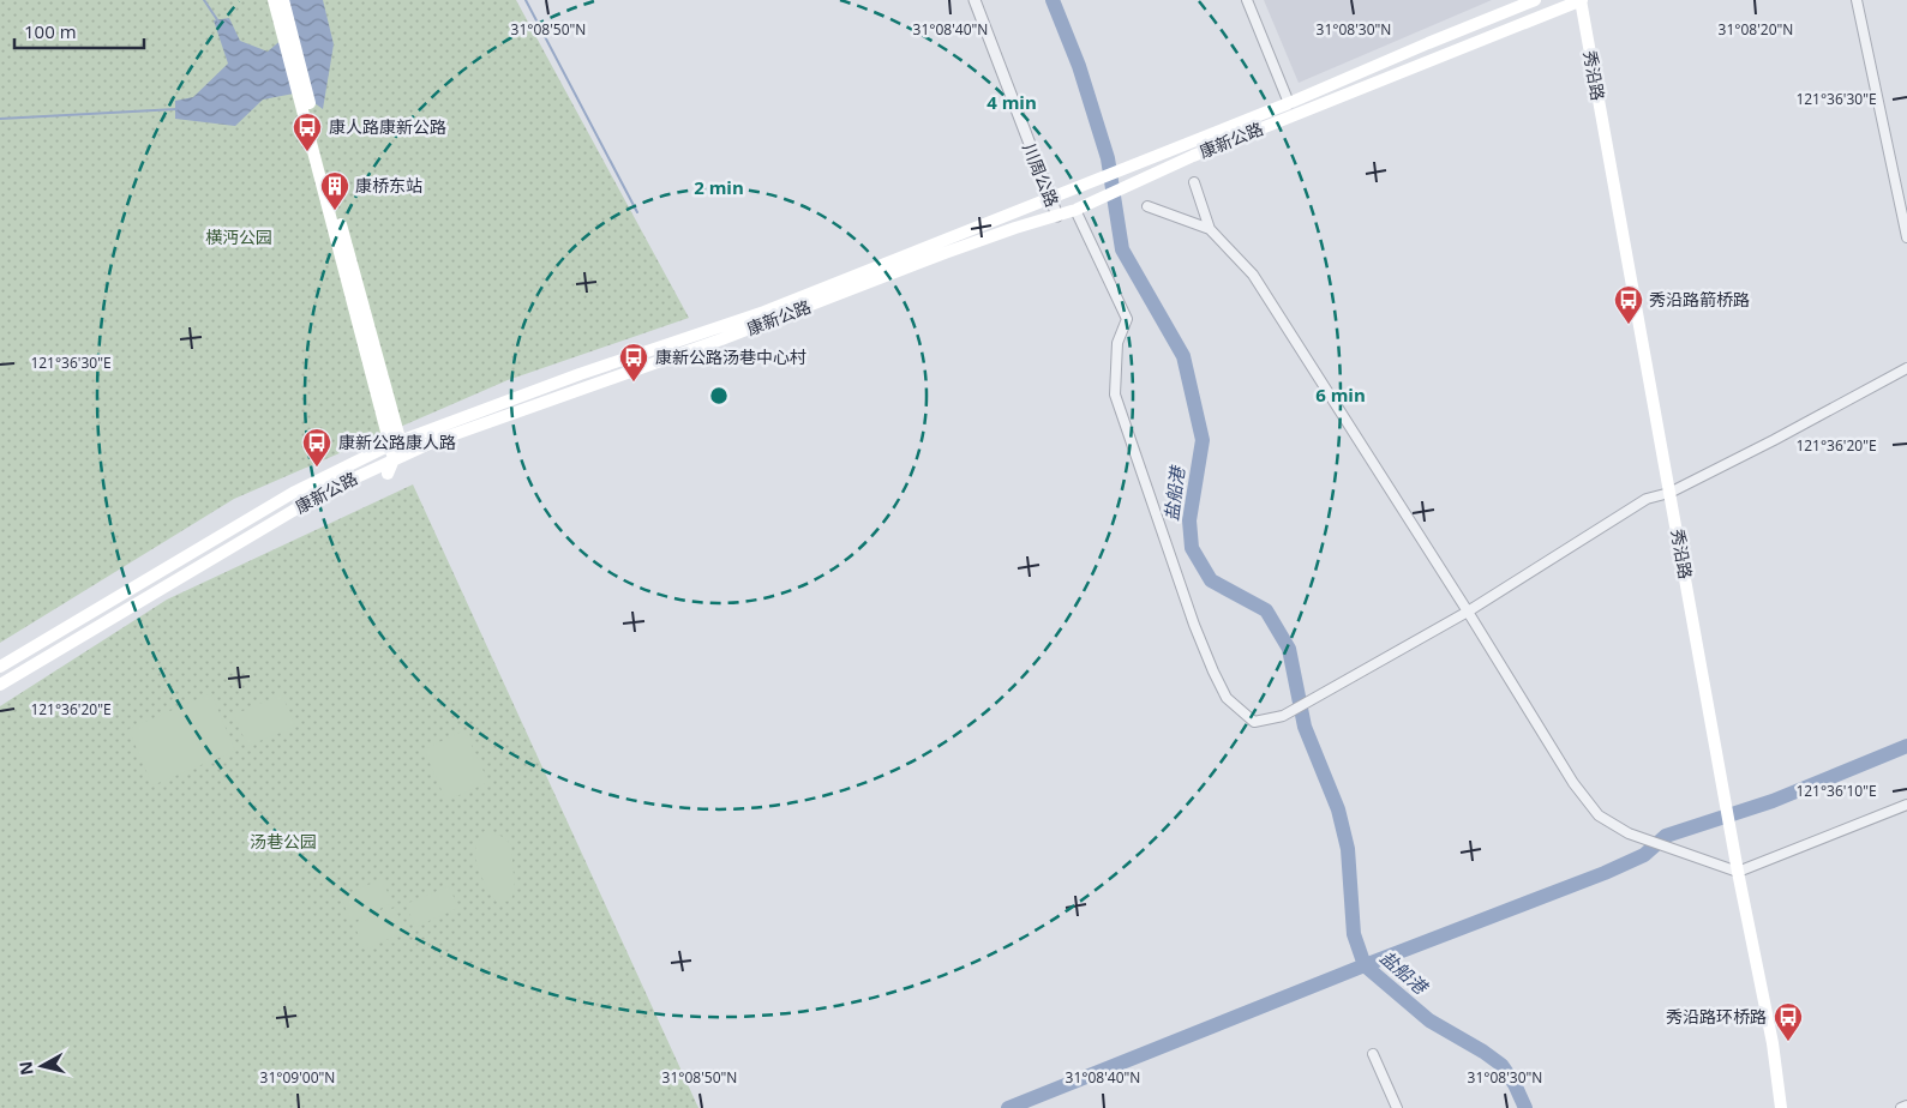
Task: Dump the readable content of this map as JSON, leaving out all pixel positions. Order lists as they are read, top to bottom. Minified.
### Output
{"streets":{"main road":["秀沿路","康新公路"],"street":["川周公路"]},"crossings":[["秀沿路","康新公路"],["康新公路","川周公路"]],"water":["盐船港"],"parks":["横沔公园","汤巷公园"],"places":{"bus stop":["康人路康新公路","秀沿路箭桥路","康新公路汤巷中心村","康新公路康人路","秀沿路环桥路"],"building":["康桥东站"]},"scale_bar":"100 m","north":"left","coordinates":["31°08'50\"N","31°08'40\"N","31°08'30\"N","31°08'20\"N","121°36'30\"E","121°36'20\"E","121°36'10\"E","31°09'00\"N"],"rings":["4 min","2 min","6 min"]}
